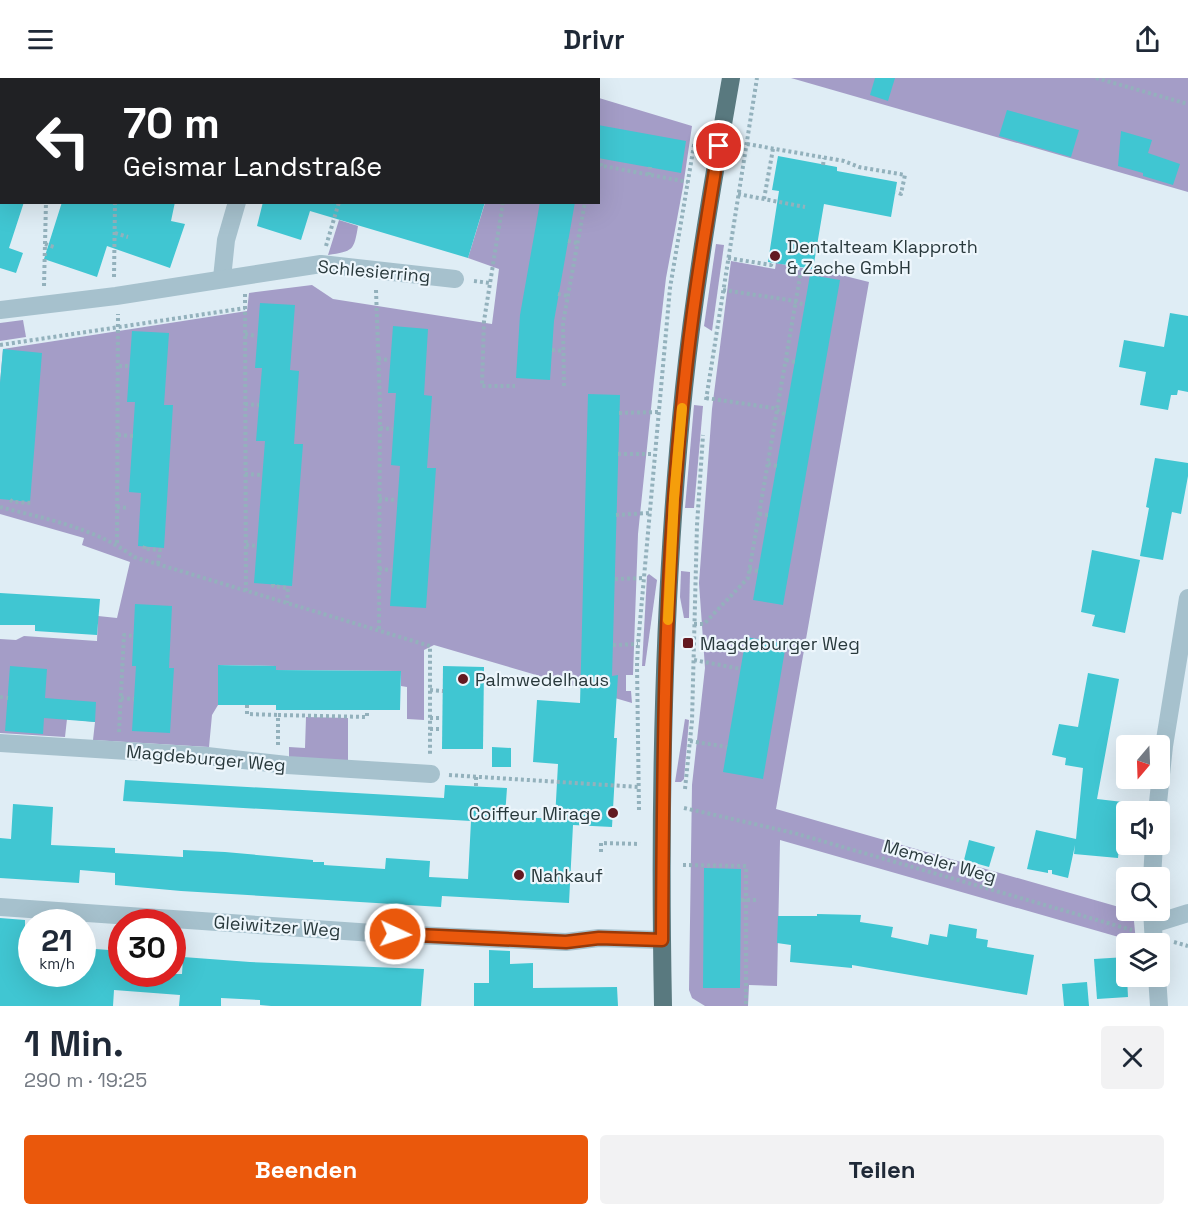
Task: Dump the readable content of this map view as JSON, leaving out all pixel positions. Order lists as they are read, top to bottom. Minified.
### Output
{"streets":{"street":["Schlesierring","Magdeburger Weg","Gleiwitzer Weg"],"path":["Memeler Weg"]},"places":{"other":["Dentalteam Klapproth & Zache GmbH","Palmwedelhaus","Coiffeur Mirage","Nahkauf"],"transit":["Magdeburger Weg"]},"north":"bottom","page":{"header":"Drivr","turn":["70 m","Geismar Landstraße"],"speed":"21 km/h","limit":"30","heading":["1 Min.","290 m · 19:25"],"buttons":["Beenden","Teilen"]}}
